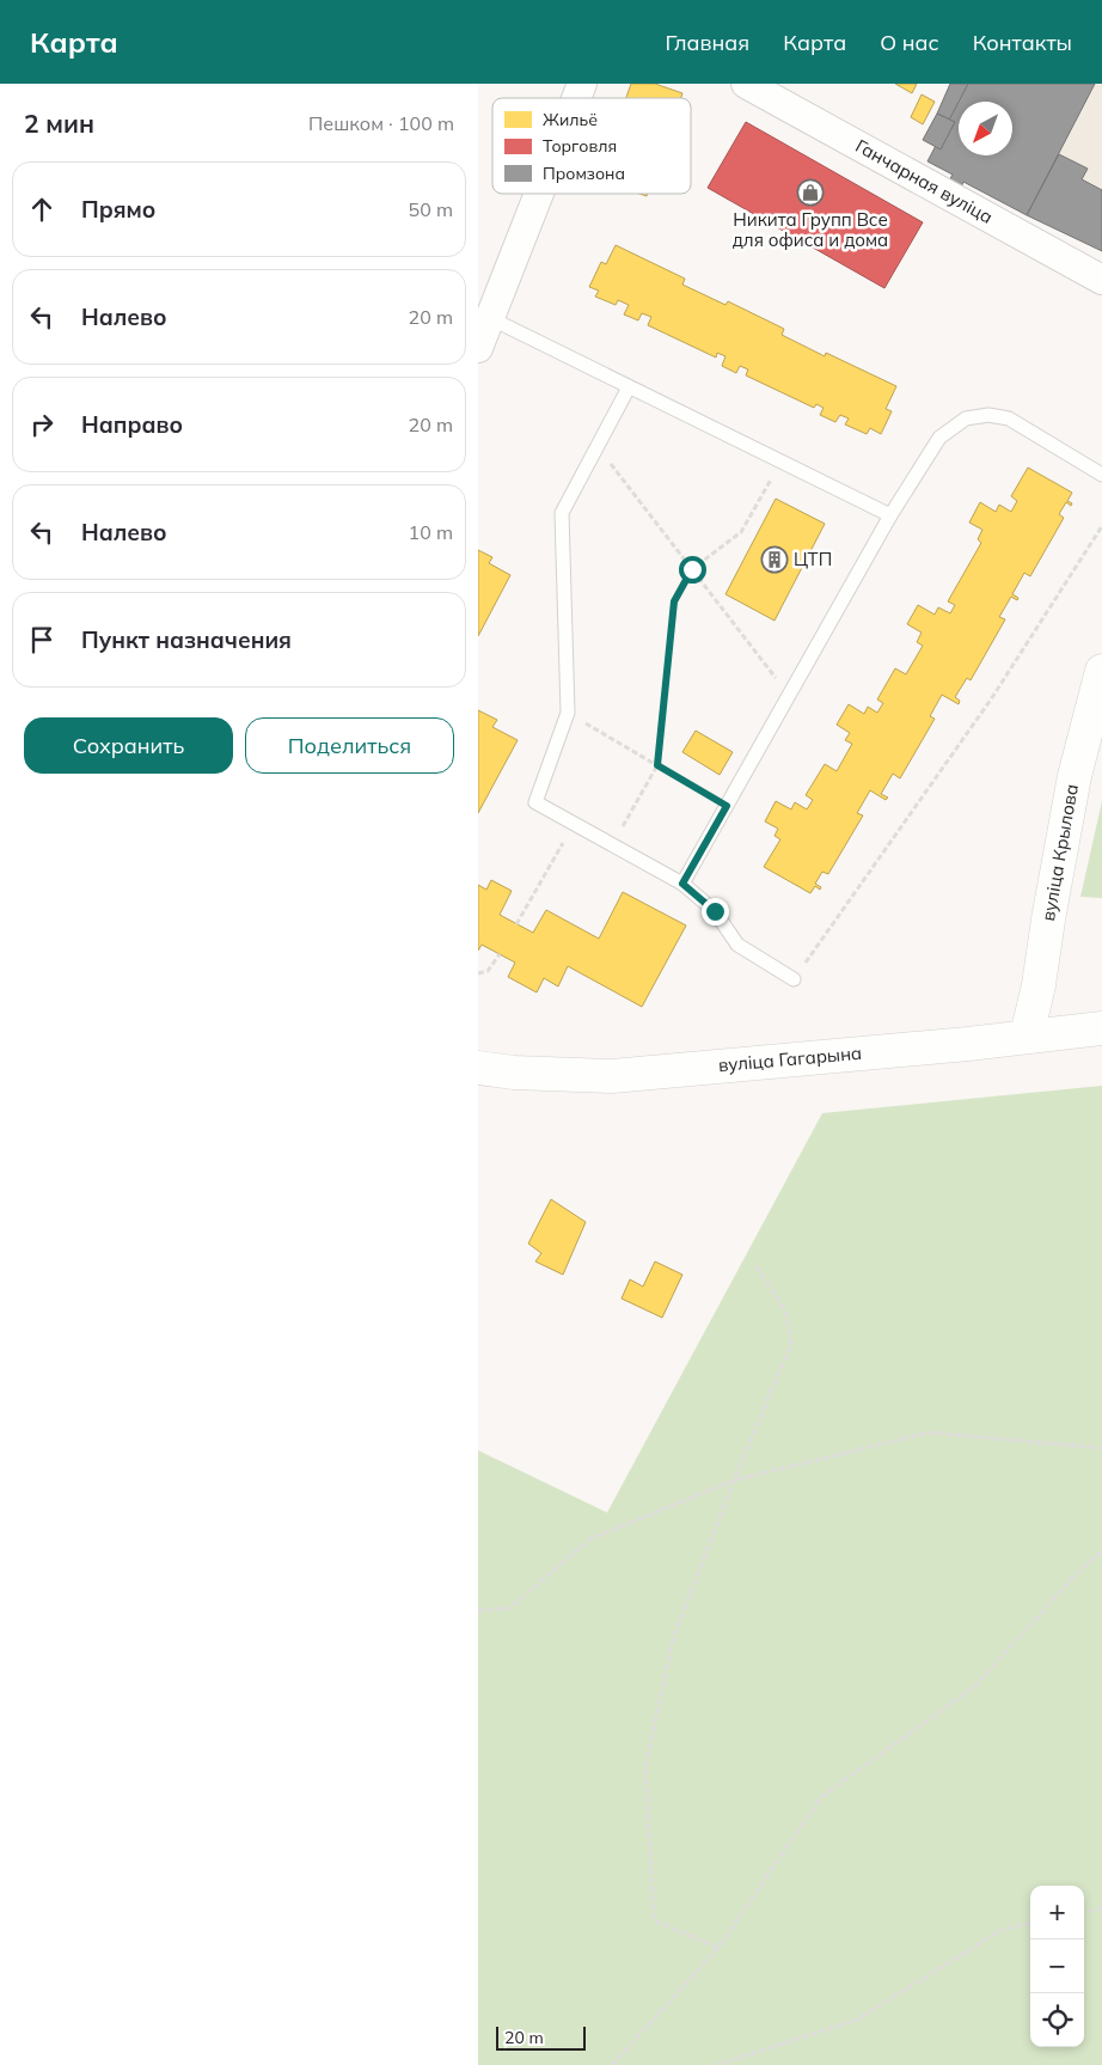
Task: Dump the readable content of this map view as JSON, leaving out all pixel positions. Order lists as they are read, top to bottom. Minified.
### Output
{"streets":{"main road":["вуліца Крылова","вуліца Гагарына"],"street":["Ганчарная вуліца"]},"crossings":[["вуліца Крылова","вуліца Гагарына"]],"places":{"shop":["Никита Групп Все для офиса и дома"],"building":["ЦТП"]},"legend":["Жильё","Торговля","Промзона"],"scale_bar":"20 m","north":"bottom left","page":{"header":"Карта","nav":["Главная","Карта","О нас","Контакты"],"heading":["2 мин","Пешком · 100 m"],"list":[["Прямо","50 m"],["Налево","20 m"],["Направо","20 m"],["Налево","10 m"],"Пункт назначения"],"buttons":["Сохранить","Поделиться"],"map_buttons":["+","−"],"scale":"20 m"}}
